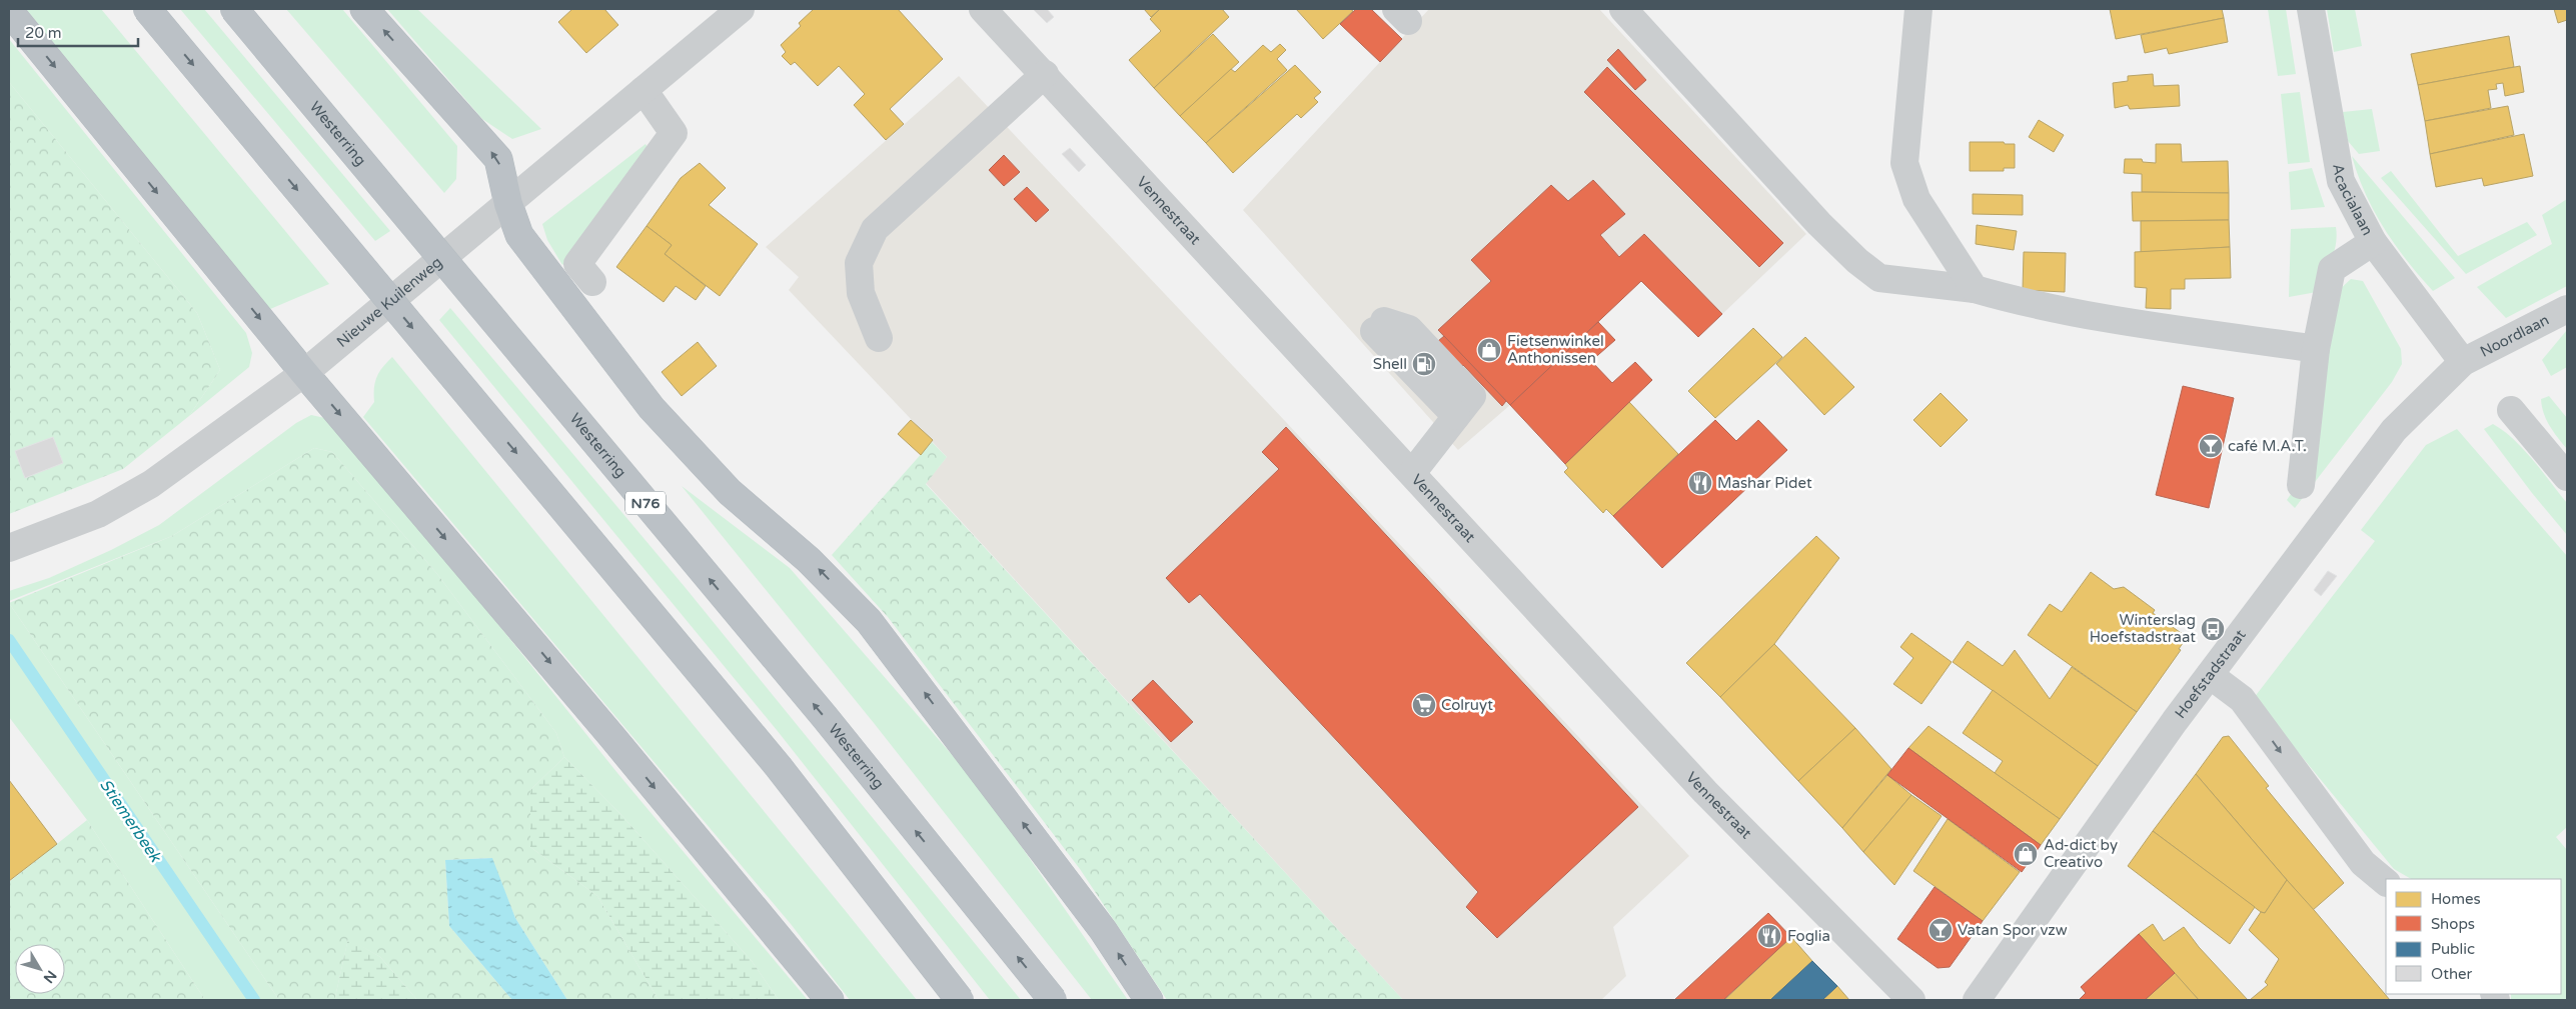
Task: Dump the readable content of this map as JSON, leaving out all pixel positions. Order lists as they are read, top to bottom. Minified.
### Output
{"streets":{"highway":["Westerring","N76"],"street":["Acacialaan","Vennestraat","Nieuwe Kuilenweg","Noordlaan","Hoefstadstraat"]},"crossings":[["Acacialaan","Noordlaan"],["Acacialaan","Hoefstadstraat"],["Noordlaan","Hoefstadstraat"]],"water":["Stiemerbeek"],"places":{"shop":["Fietsenwinkel Anthonissen","Ad-dict by Creativo"],"fuel station":["Shell"],"bar":["café M.A.T.","Vatan Spor vzw"],"restaurant":["Mashar Pidet","Foglia"],"bus stop":["Winterslag Hoefstadstraat"],"supermarket":["Colruyt"]},"legend":["Homes","Shops","Public","Other"],"scale_bar":"20 m","north":"bottom right"}
